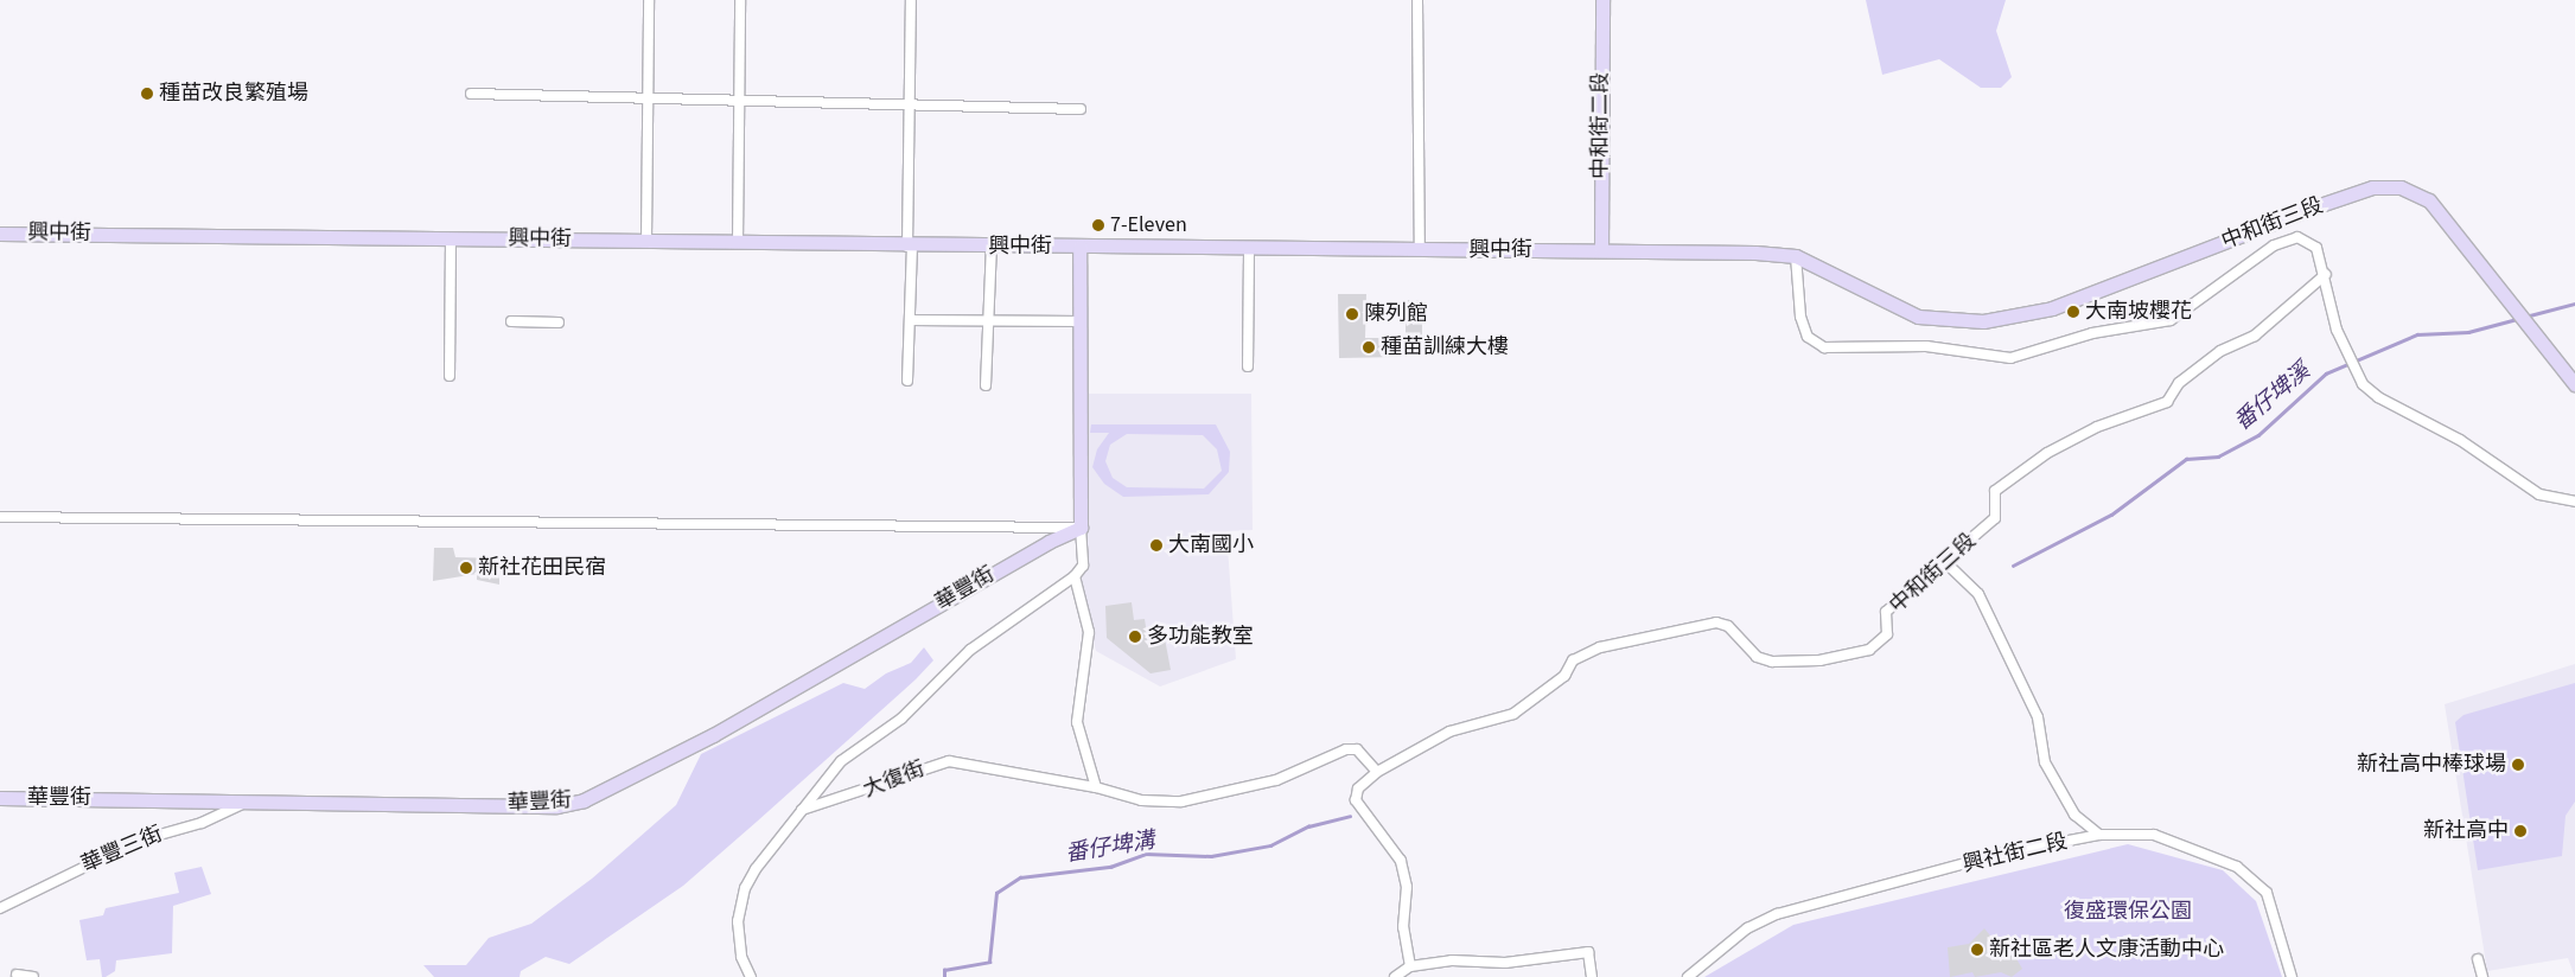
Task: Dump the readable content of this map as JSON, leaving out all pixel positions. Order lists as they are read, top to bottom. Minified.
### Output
{"streets":{"street":["中和街二段","中和街三段","興中街","華豐街","大復街","華豐三街","興社街二段"]},"crossings":[["中和街二段","中和街三段"],["中和街二段","興中街"],["中和街三段","興中街"],["中和街三段","大復街"],["興中街","華豐街"],["華豐街","華豐三街"]],"water":["番仔埤溪","番仔埤溝"],"parks":["復盛環保公園"],"places":["種苗改良繁殖場","7-Eleven","大南坡櫻花","陳列館","種苗訓練大樓","大南國小","新社花田民宿","多功能教室","新社高中棒球場","新社高中","新社區老人文康活動中心"]}
